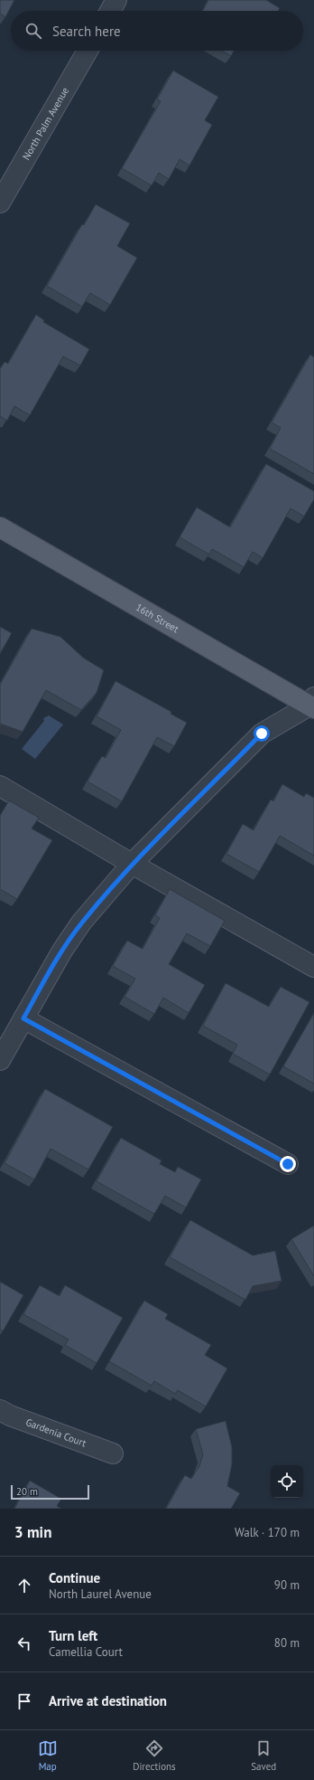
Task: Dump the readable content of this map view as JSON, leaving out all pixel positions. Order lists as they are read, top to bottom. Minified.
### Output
{"streets":{"main road":["16th Street"],"street":["North Palm Avenue","Gardenia Court"]},"scale_bar":"20 m","page":{"search":"Search here","scale":"20 m","heading":["3 min","Walk · 170 m"],"list":[["Continue","North Laurel Avenue","90 m"],["Turn left","Camellia Court","80 m"],"Arrive at destination"],"nav":["Map","Directions","Saved"]}}
